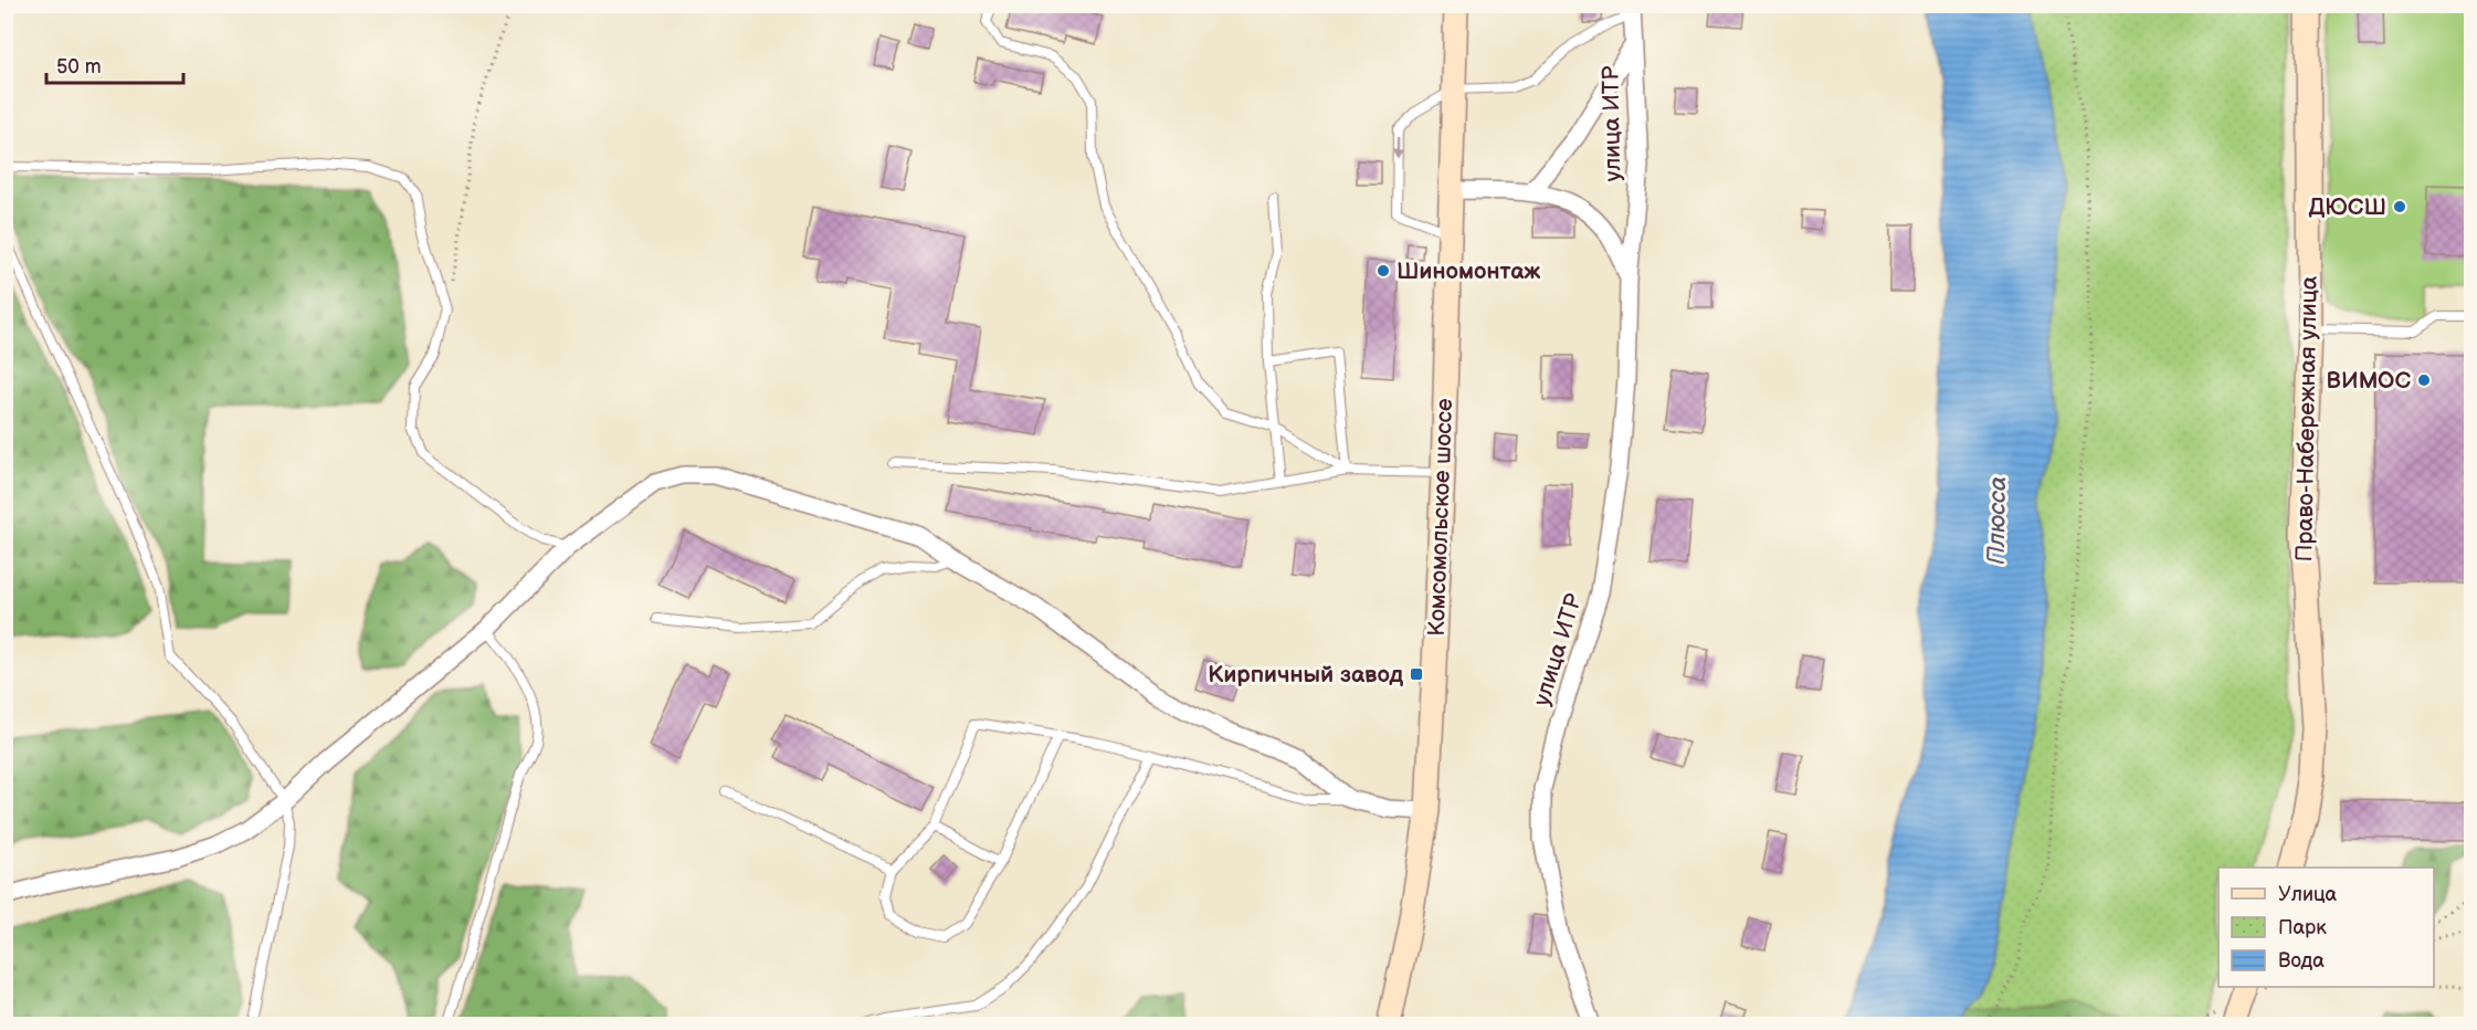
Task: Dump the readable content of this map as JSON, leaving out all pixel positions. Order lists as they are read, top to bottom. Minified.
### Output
{"streets":{"main road":["Право-Набережная улица","Комсомольское шоссе"],"street":["улица ИТР"]},"water":["Плюсса"],"places":{"other":["ДЮСШ","Шиномонтаж","ВИМОС"],"transit":["Кирпичный завод"]},"legend":["Улица","Парк","Вода"],"scale_bar":"50 m"}
